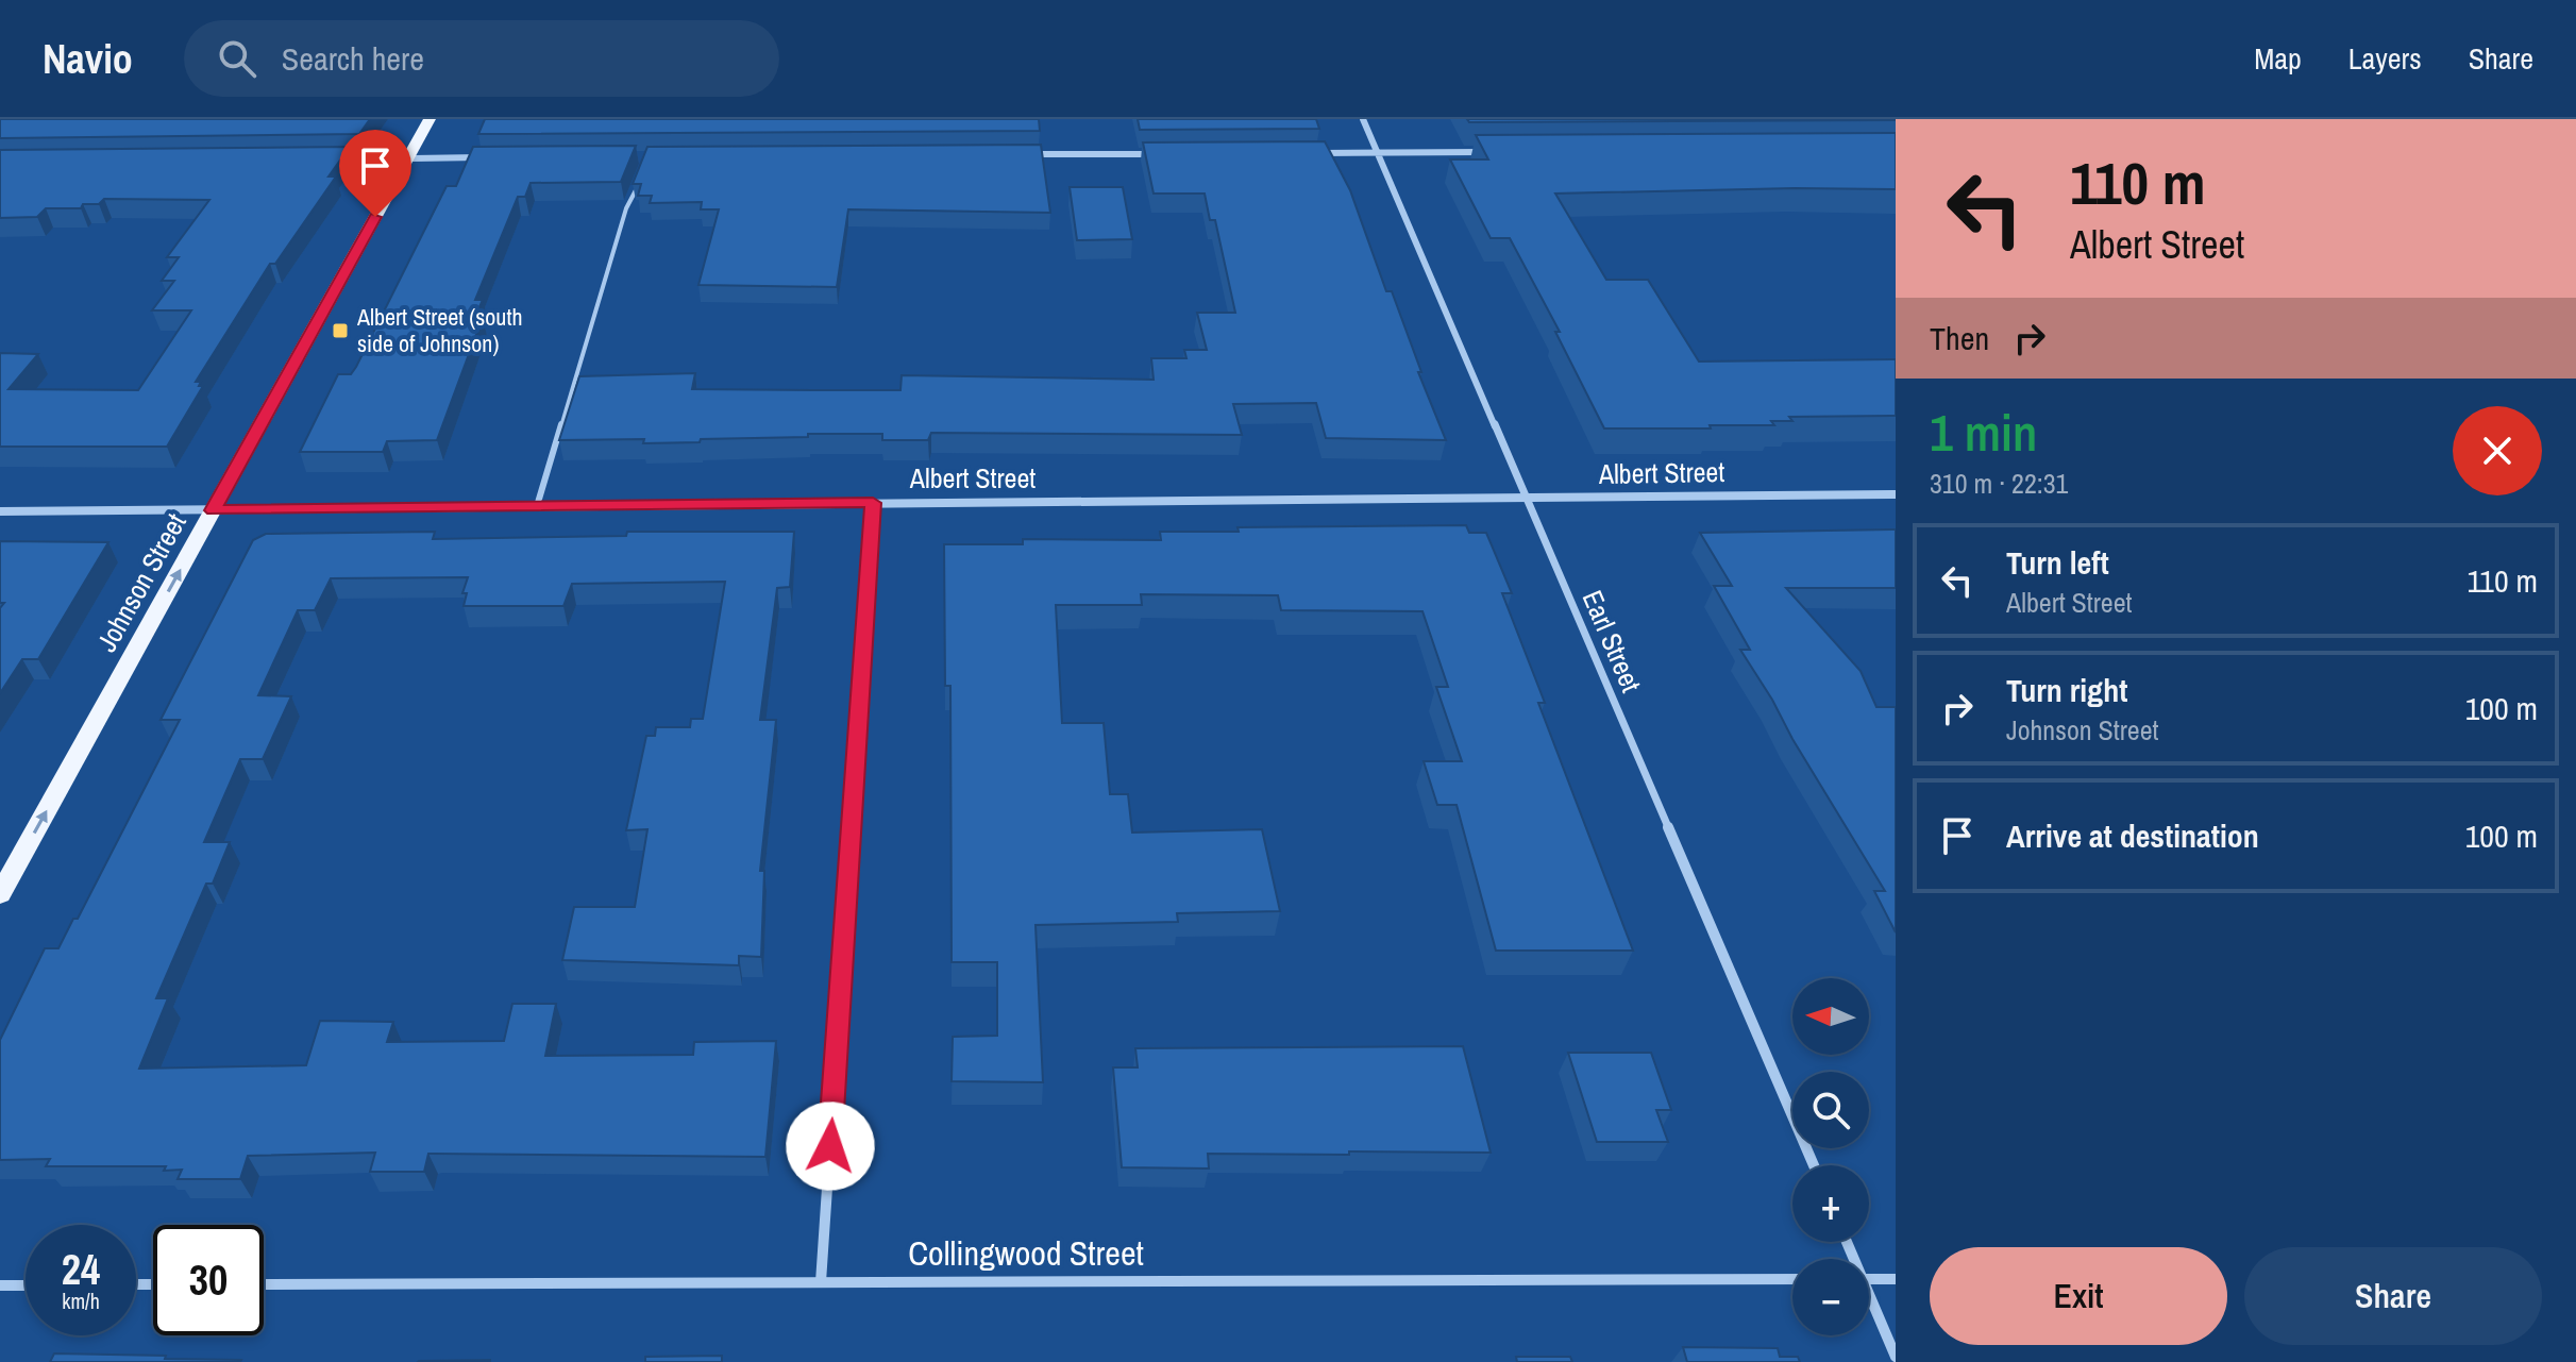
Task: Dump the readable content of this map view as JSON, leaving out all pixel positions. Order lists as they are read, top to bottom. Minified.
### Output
{"streets":{"main road":["Johnson Street"],"street":["Albert Street","Earl Street","Collingwood Street"]},"crossings":[["Albert Street","Johnson Street"],["Albert Street","Earl Street"]],"one_way":["Johnson Street"],"places":{"transit":["Albert Street (south side of Johnson)"]},"north":"left","page":{"header":"Navio","search":"Search here","nav":["Map","Layers","Share"],"turn":["110 m","Albert Street"],"then":"Then","heading":["1 min","310 m · 22:31"],"list":[{"name":"Turn left","note":"Albert Street","value":"110 m"},{"name":"Turn right","note":"Johnson Street","value":"100 m"},{"name":"Arrive at destination","value":"100 m"}],"map_buttons":["+","−"],"speed":"24 km/h","limit":"30","buttons":["Exit","Share"]}}
